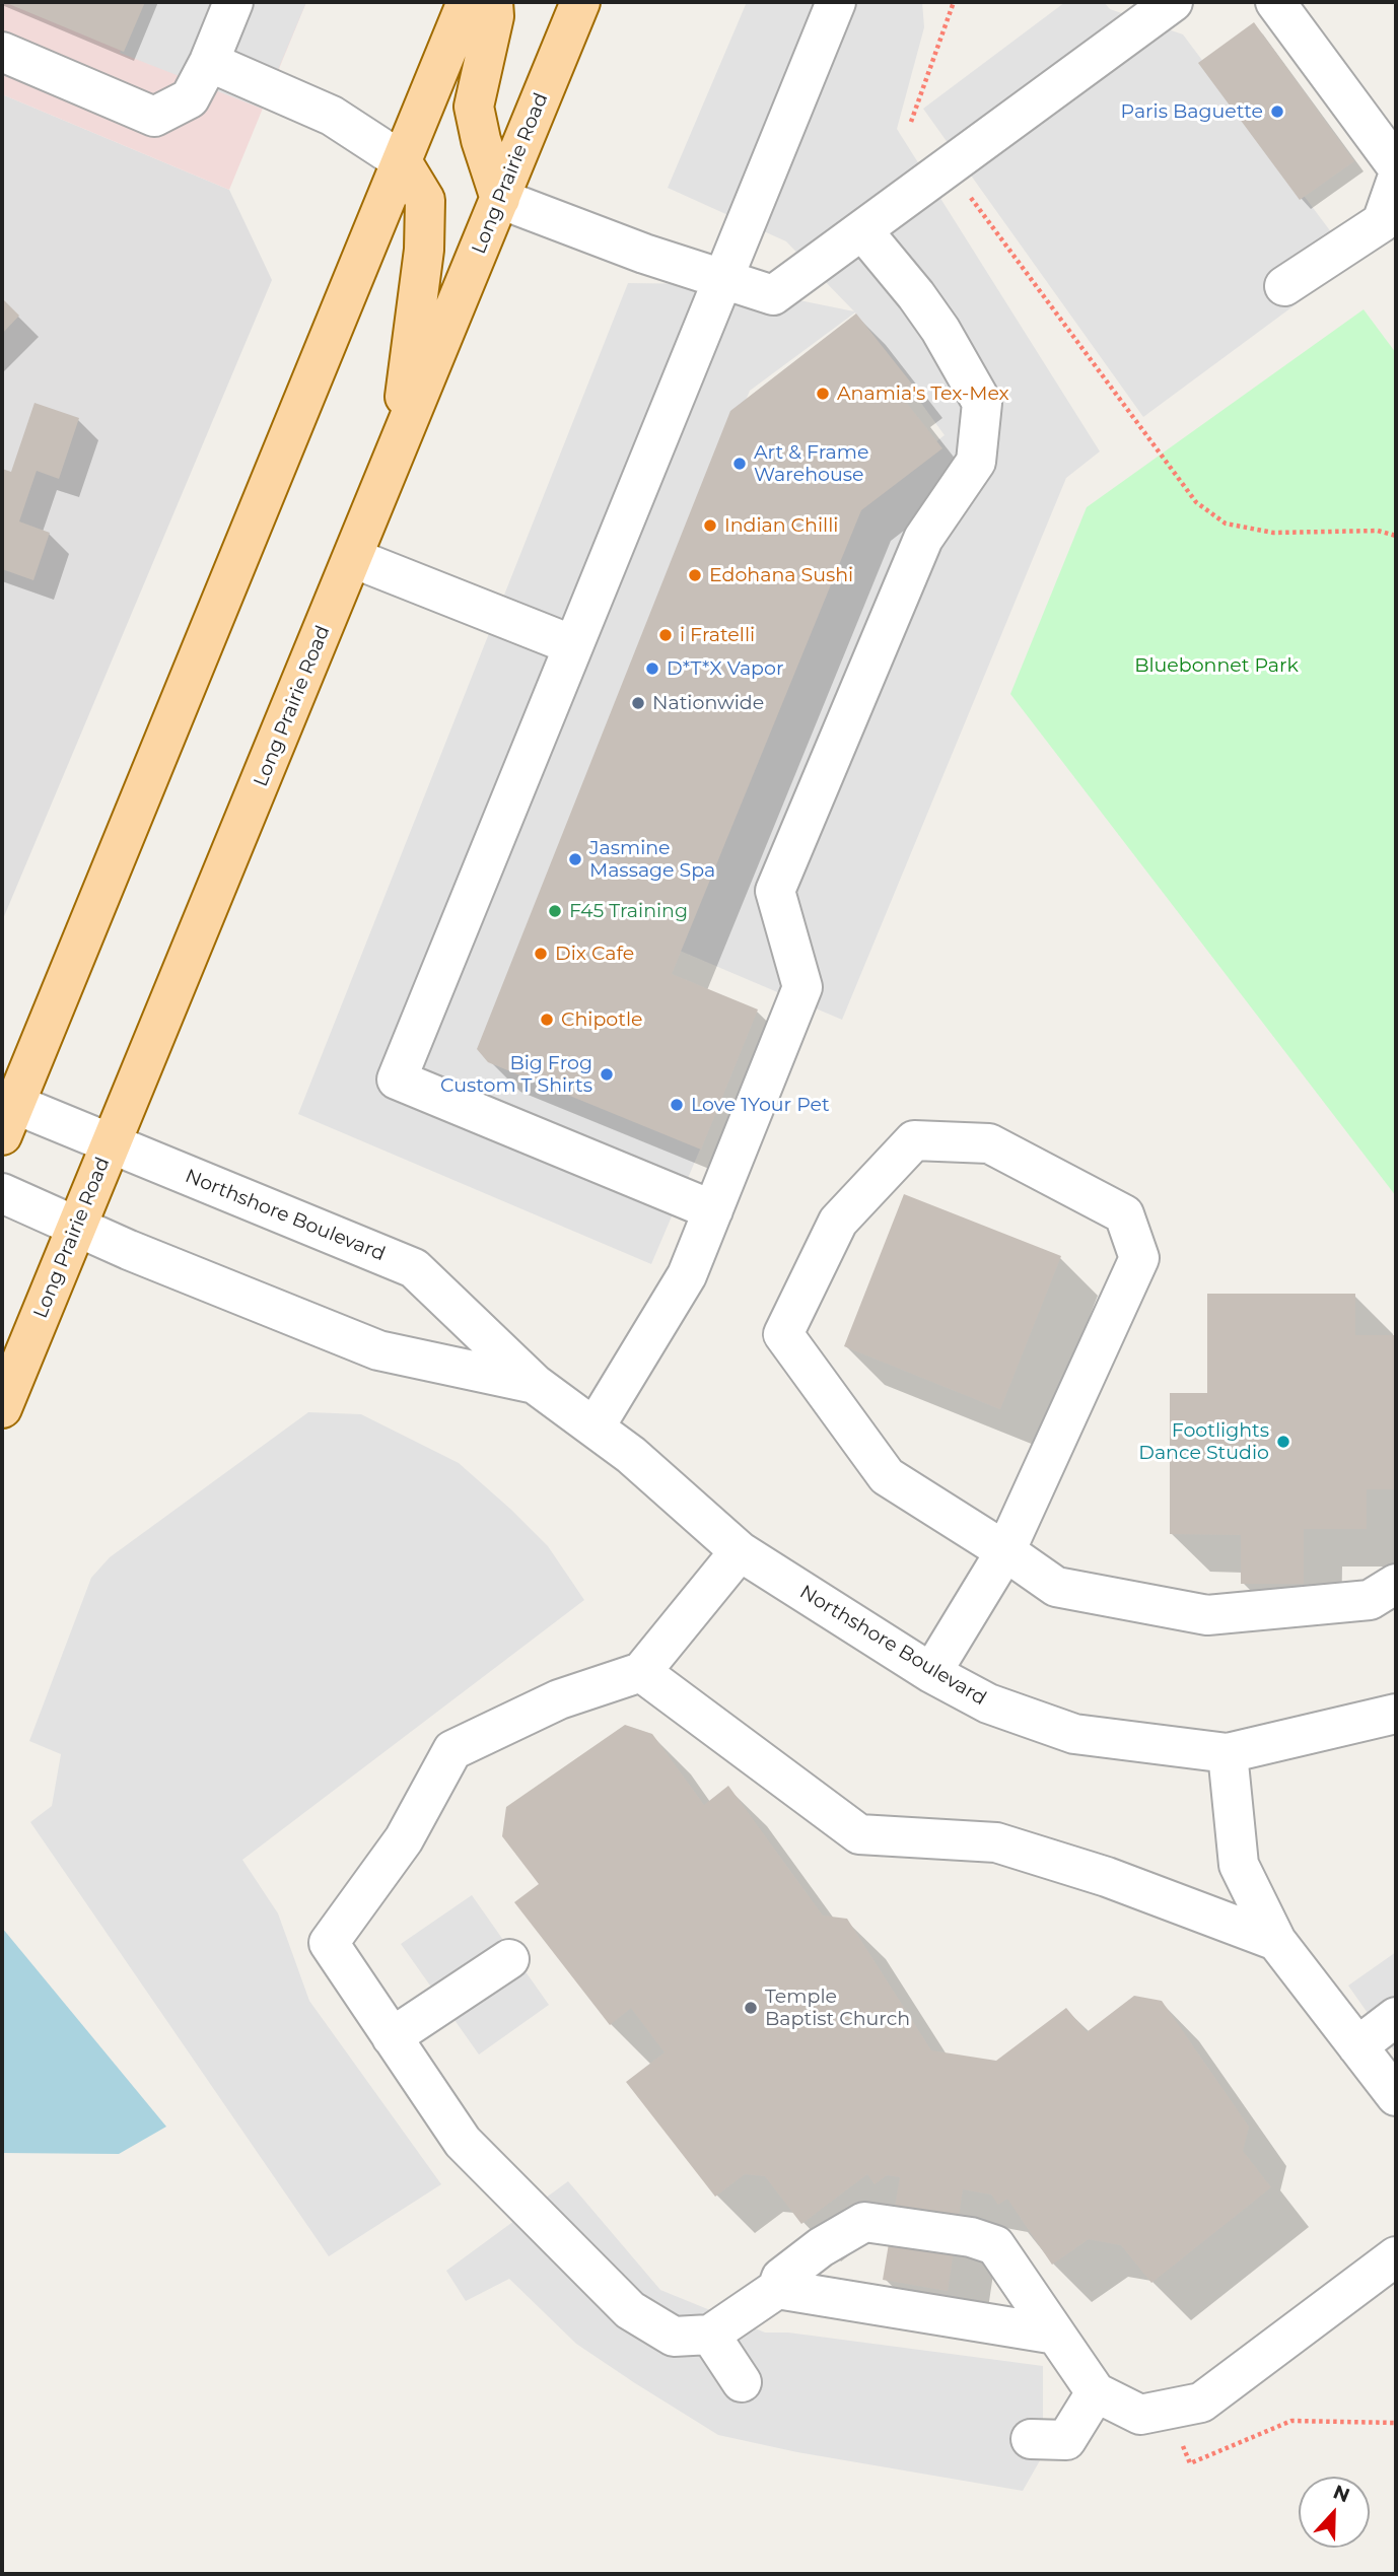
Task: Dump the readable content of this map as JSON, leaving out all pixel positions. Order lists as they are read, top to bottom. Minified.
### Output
{"streets":{"main road":["Long Prairie Road"],"street":["Northshore Boulevard"]},"crossings":[["Long Prairie Road","Northshore Boulevard"]],"parks":["Bluebonnet Park"],"places":["Paris Baguette","Anamia's Tex-Mex","Art & Frame Warehouse","Indian Chilli","Edohana Sushi","i Fratelli","D*T*X Vapor","Nationwide","Jasmine Massage Spa","F45 Training","Dix Cafe","Chipotle","Big Frog Custom T Shirts","Love 1Your Pet","Footlights Dance Studio","Temple Baptist Church"],"north":"top"}
